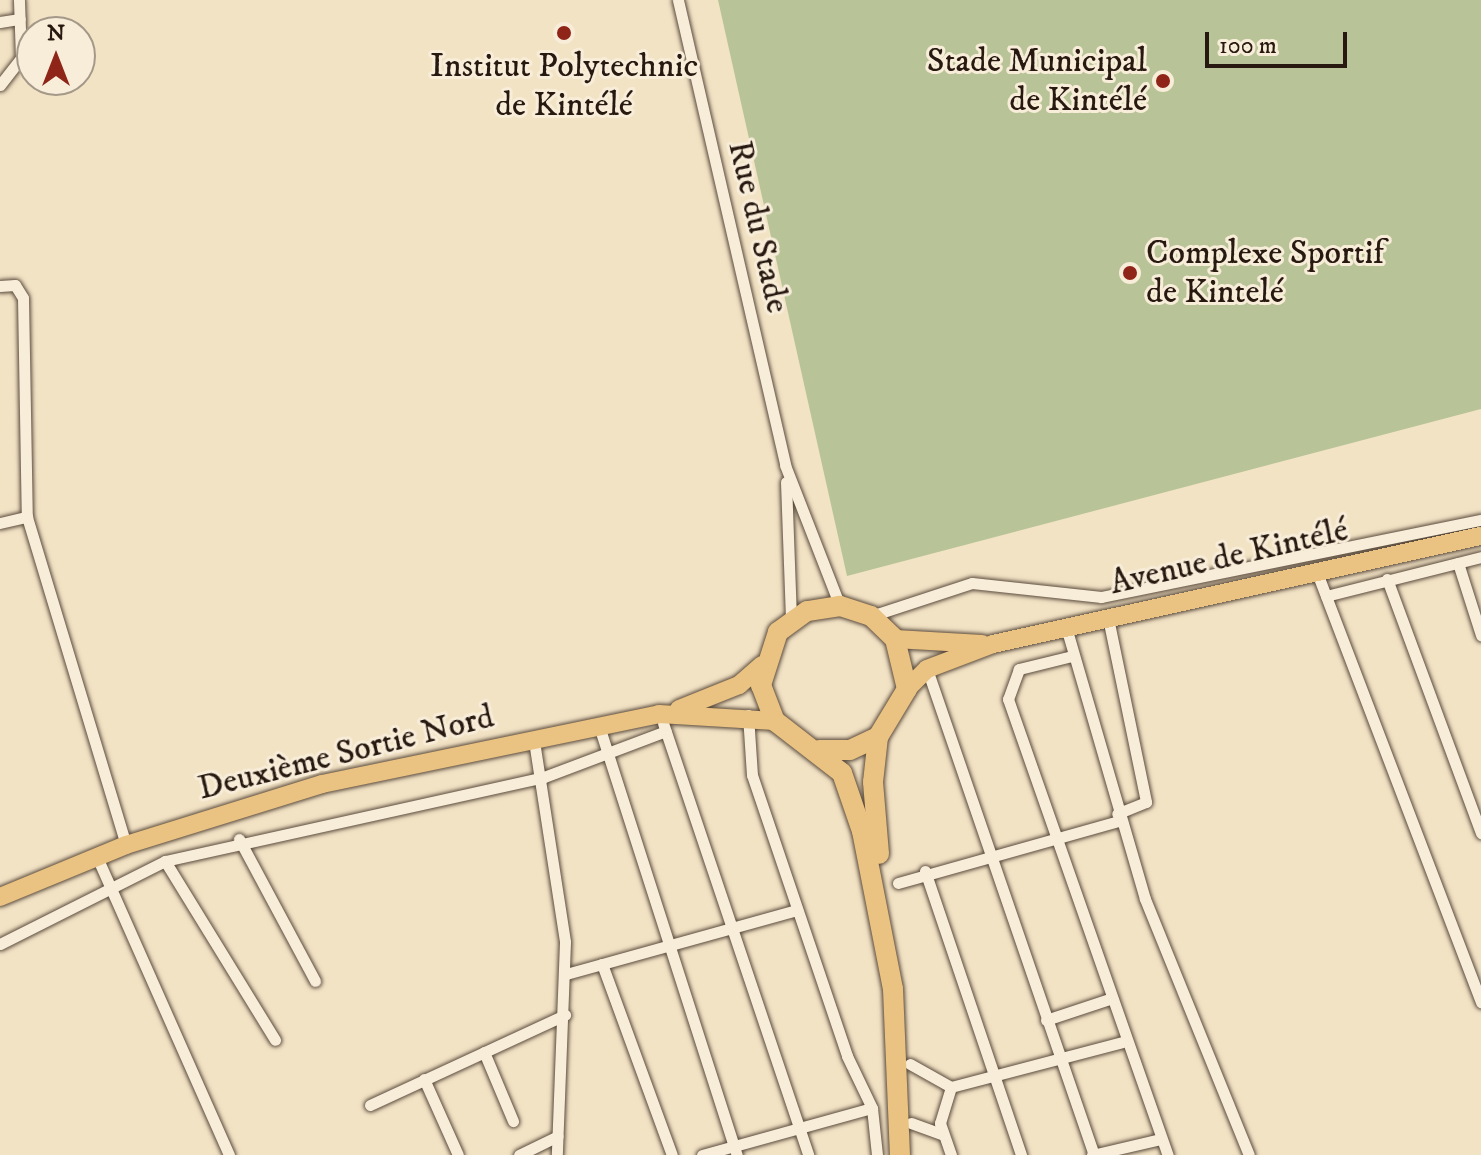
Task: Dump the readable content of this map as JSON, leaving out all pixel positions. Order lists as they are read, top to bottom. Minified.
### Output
{"streets":{"main road":["Avenue de Kintélé","Deuxième Sortie Nord"],"street":["Rue du Stade"]},"crossings":[["Rue du Stade","Avenue de Kintélé"],["Rue du Stade","Deuxième Sortie Nord"],["Avenue de Kintélé","Deuxième Sortie Nord"]],"places":["Institut Polytechnic de Kintélé","Stade Municipal de Kintélé","Complexe Sportif de Kintelé"],"scale_bar":"100 m","north":"top"}
